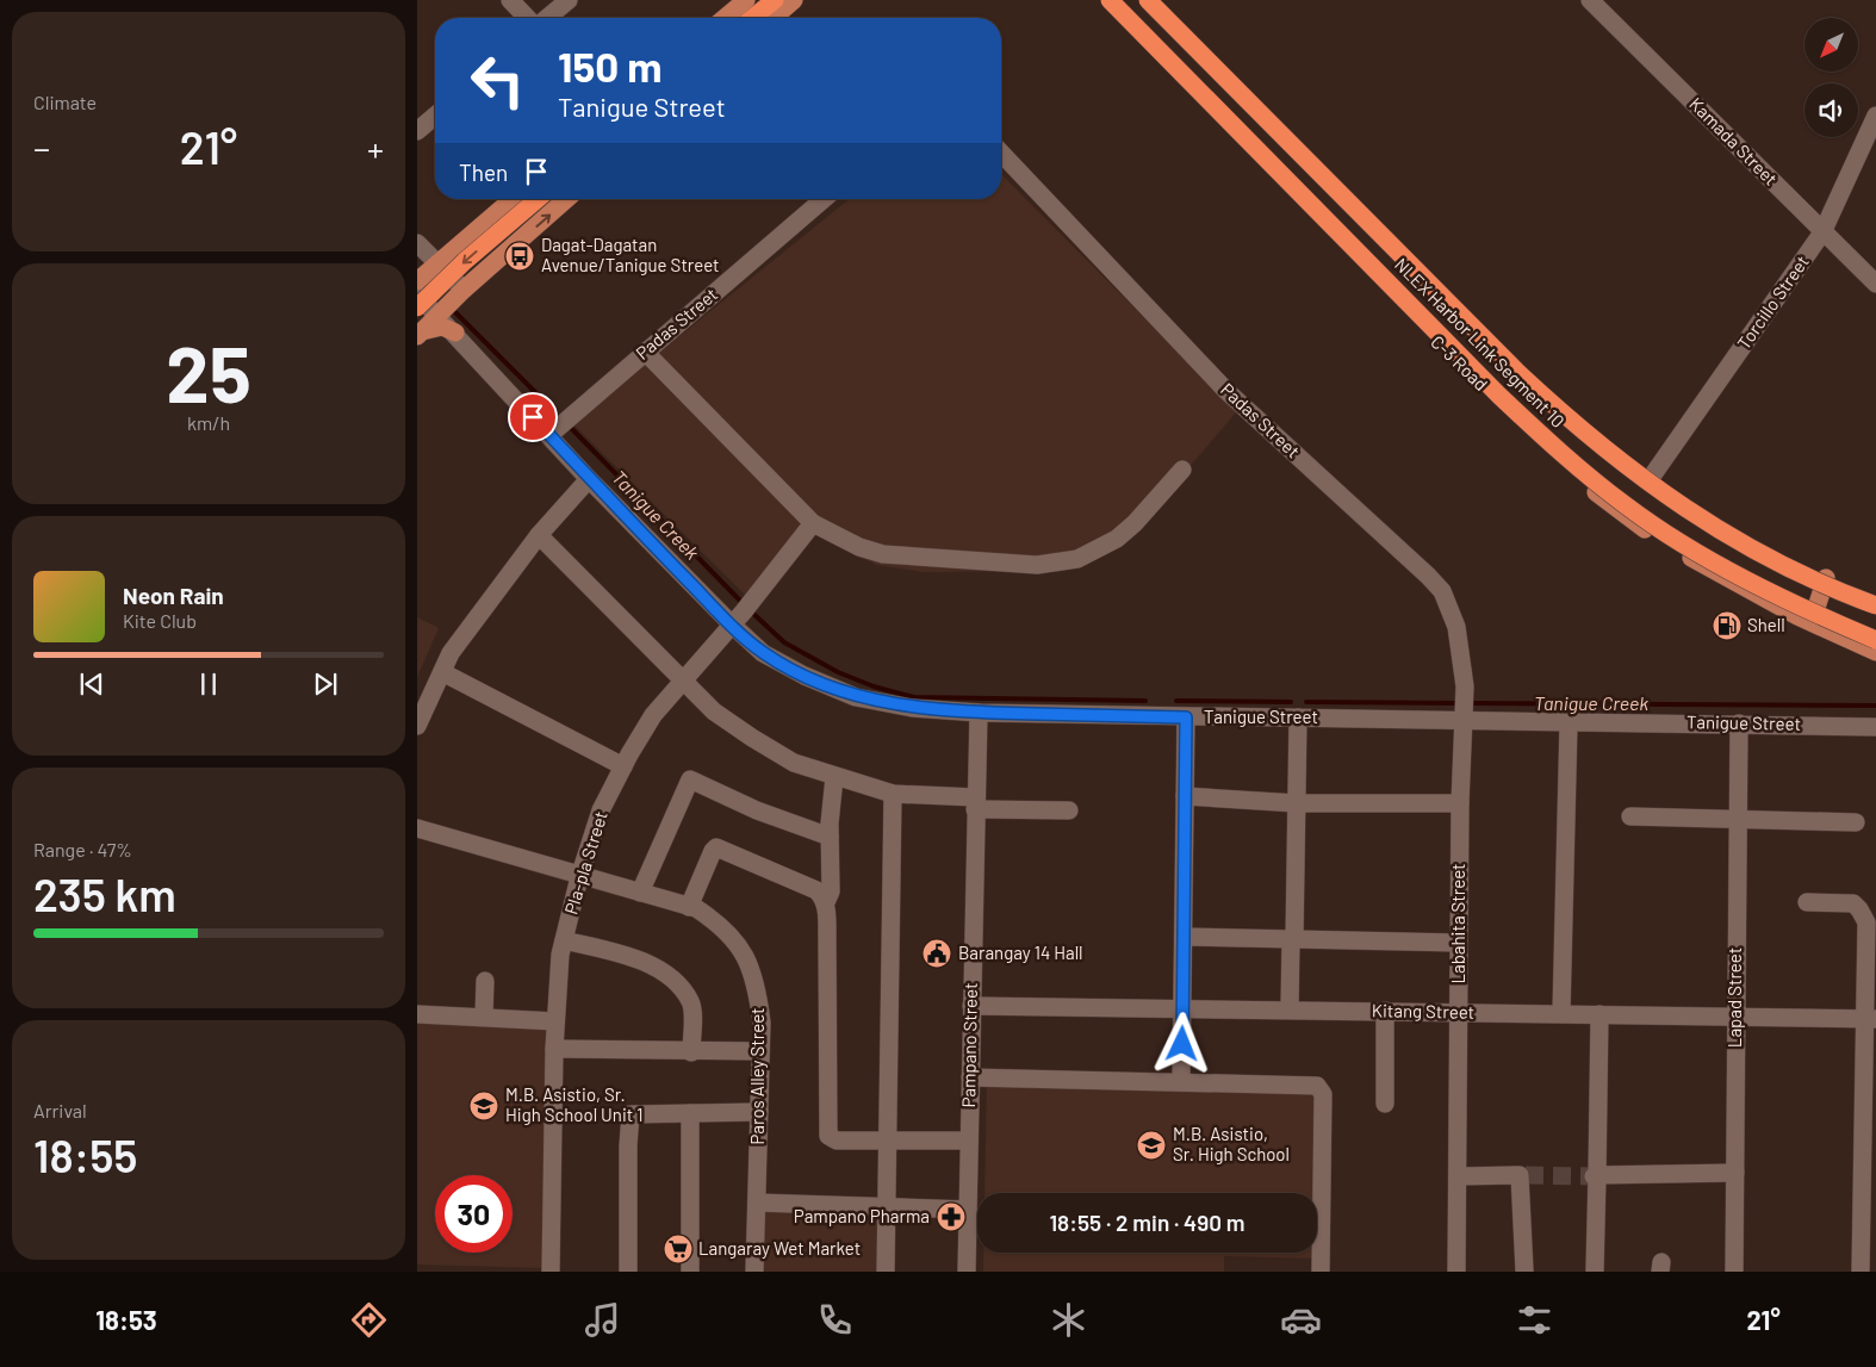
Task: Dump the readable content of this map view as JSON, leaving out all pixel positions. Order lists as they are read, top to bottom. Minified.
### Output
{"streets":{"highway":["NLEX Harbor Link Segment 10"],"main road":["C-3 Road"],"street":["Kamada Street","Torcillo Street","Padas Street","Tanigue Street","Pla-pla Street","Labahita Street","Lapad Street","Kitang Street","Pampano Street","Paros Alley Street"]},"crossings":[["Kamada Street","Torcillo Street"],["Padas Street","Tanigue Street"],["Padas Street","Labahita Street"],["Tanigue Street","Pla-pla Street"],["Tanigue Street","Labahita Street"],["Tanigue Street","Lapad Street"],["Tanigue Street","Pampano Street"],["Pla-pla Street","Paros Alley Street"],["Labahita Street","Kitang Street"],["Lapad Street","Kitang Street"],["Kitang Street","Pampano Street"]],"water":["Tanigue Creek"],"places":{"bus stop":["Dagat-Dagatan Avenue/Tanigue Street"],"fuel station":["Shell"],"public building":["Barangay 14 Hall"],"school or university":["M.B. Asistio, Sr. High School Unit 1","M.B. Asistio, Sr. High School"],"pharmacy":["Pampano Pharma"],"supermarket":["Langaray Wet Market"]},"north":"bottom left","page":{"tile":["Climate",["25","km/h"],["Range · 47%","235 km"],["Arrival","18:55"]],"turn":["150 m","Tanigue Street"],"heat":["−","21°","+"],"then":"Then","song":["Neon Rain","Kite Club"],"limit":"30","trip":"18:55 · 2 min · 490 m","tabs":["18:53","21°"]}}
